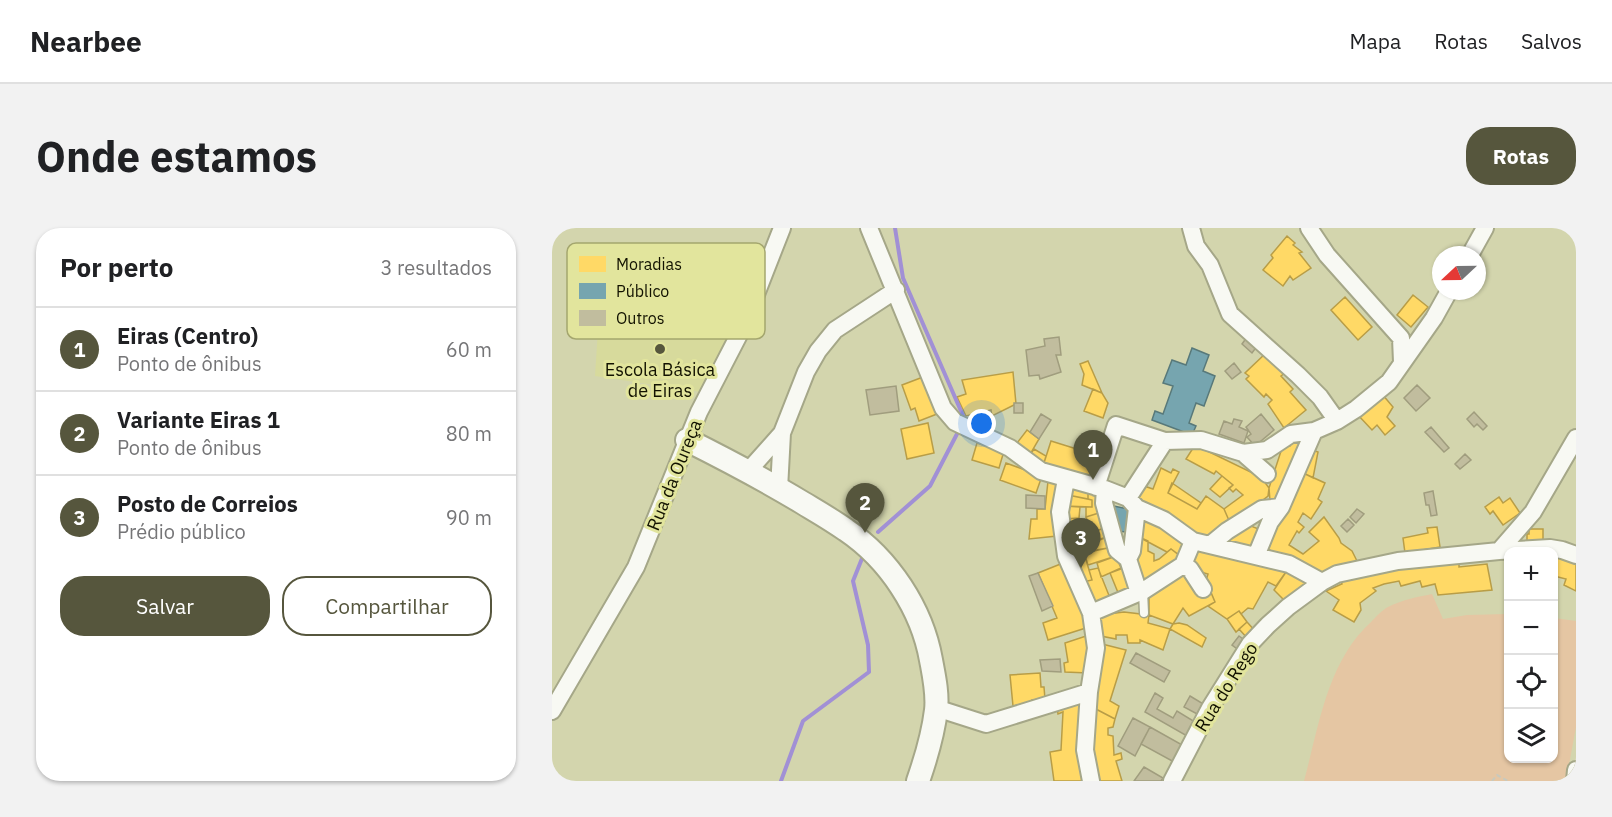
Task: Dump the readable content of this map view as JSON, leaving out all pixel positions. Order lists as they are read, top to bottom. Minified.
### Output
{"streets":{"street":["Rua da Oureça","Rua do Rego"]},"places":["Escola Básica de Eiras"],"legend":["Moradias","Público","Outros"],"north":"left","page":{"header":"Nearbee","nav":["Mapa","Rotas","Salvos"],"buttons":["Rotas",["Salvar","Compartilhar"]],"title":"Onde estamos","heading":["Por perto","3 resultados"],"list":[{"mark":"1","name":"Eiras (Centro)","note":"Ponto de ônibus","value":"60 m"},{"mark":"2","name":"Variante Eiras 1","note":"Ponto de ônibus","value":"80 m"},{"mark":"3","name":"Posto de Correios","note":"Prédio público","value":"90 m"}],"pins":["1","2","3"],"map_buttons":["+","−"]}}
